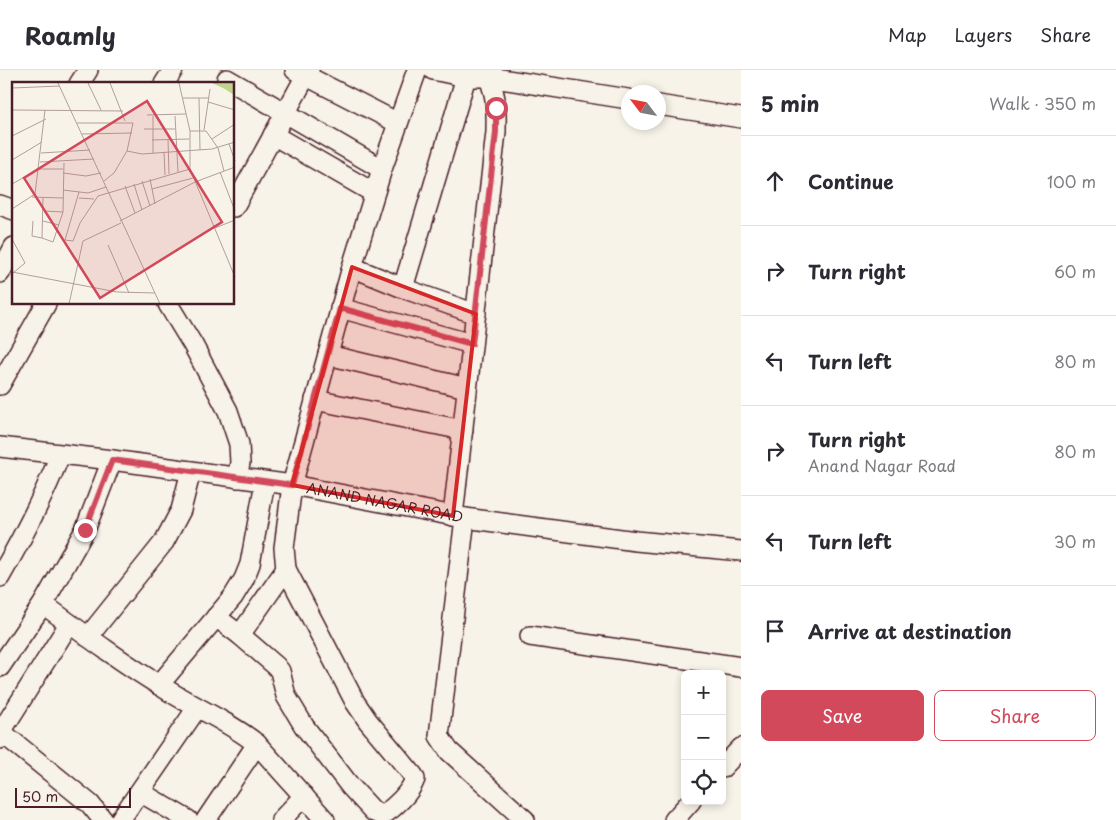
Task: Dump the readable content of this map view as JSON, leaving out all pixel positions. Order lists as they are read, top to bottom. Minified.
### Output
{"streets":{"street":["ANAND NAGAR ROAD"]},"scale_bar":"50 m","north":"top left","page":{"header":"Roamly","nav":["Map","Layers","Share"],"heading":["5 min","Walk · 350 m"],"list":[["Continue","100 m"],["Turn right","60 m"],["Turn left","80 m"],["Turn right","Anand Nagar Road","80 m"],["Turn left","30 m"],"Arrive at destination"],"map_buttons":["+","−"],"buttons":["Save","Share"],"scale":"50 m"}}
